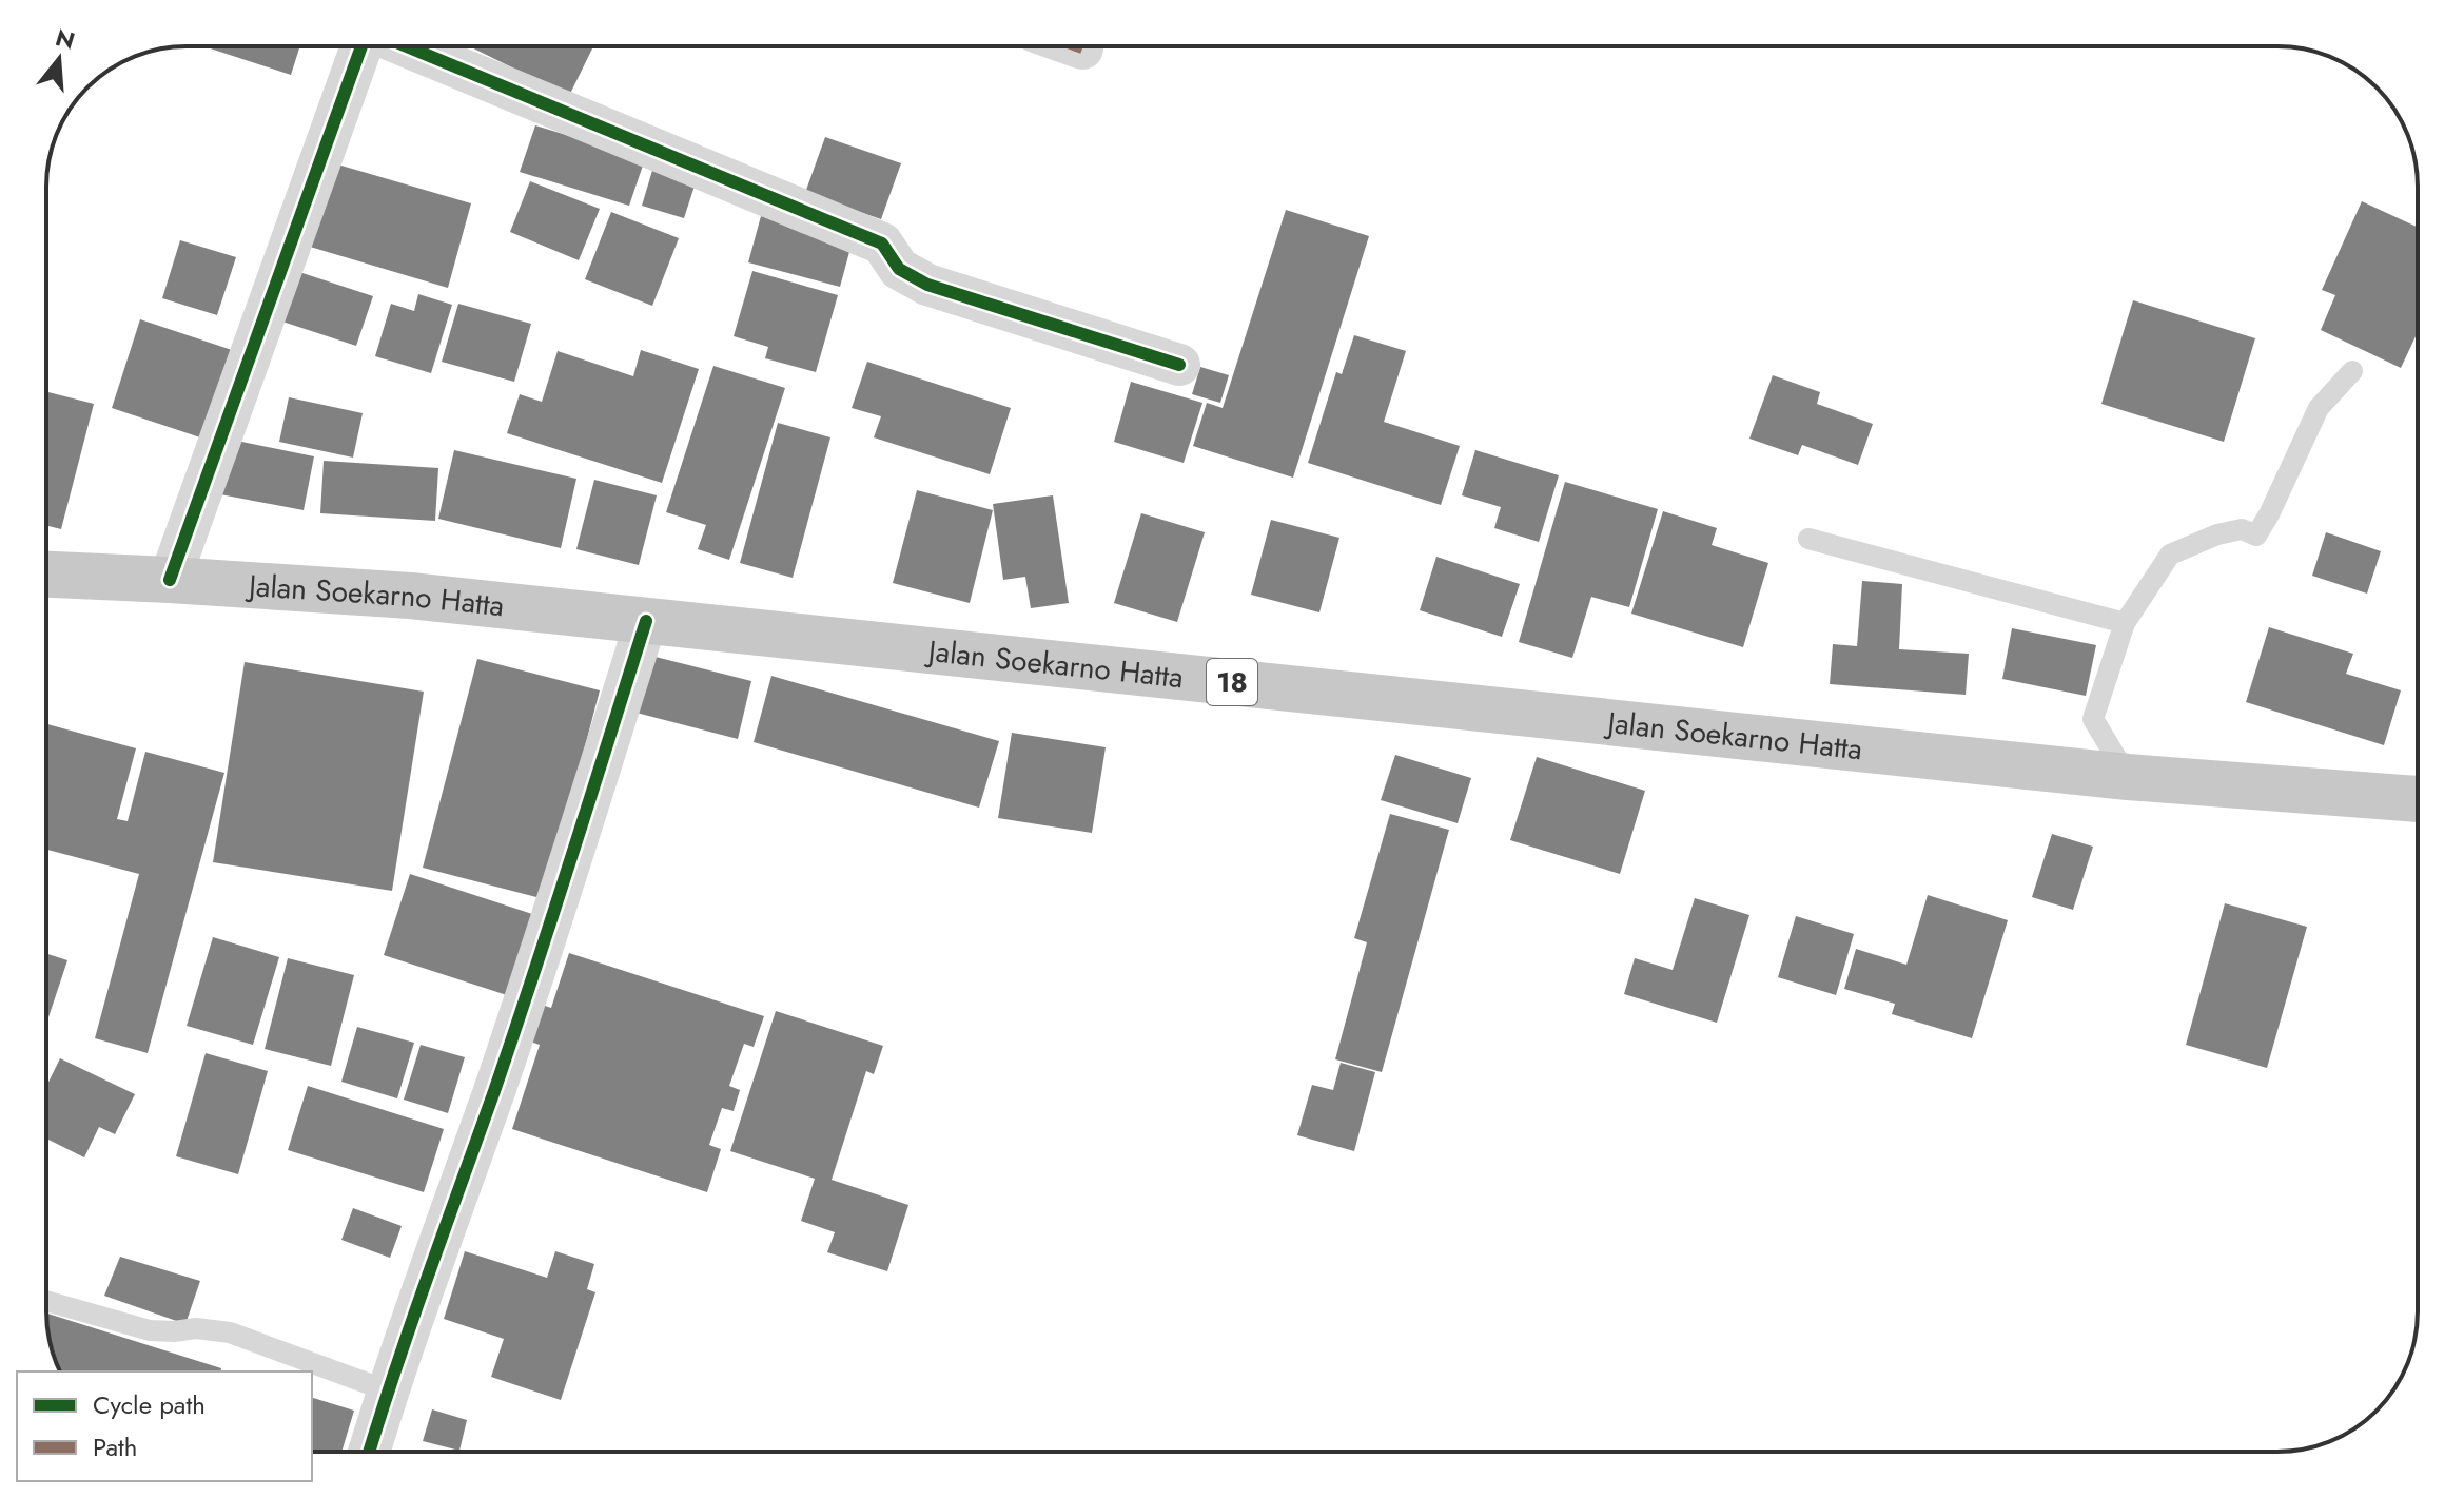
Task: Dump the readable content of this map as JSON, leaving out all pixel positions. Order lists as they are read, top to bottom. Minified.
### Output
{"streets":{"highway":["Jalan Soekarno Hatta","18"]},"legend":["Cycle path","Path"],"north":"top"}
